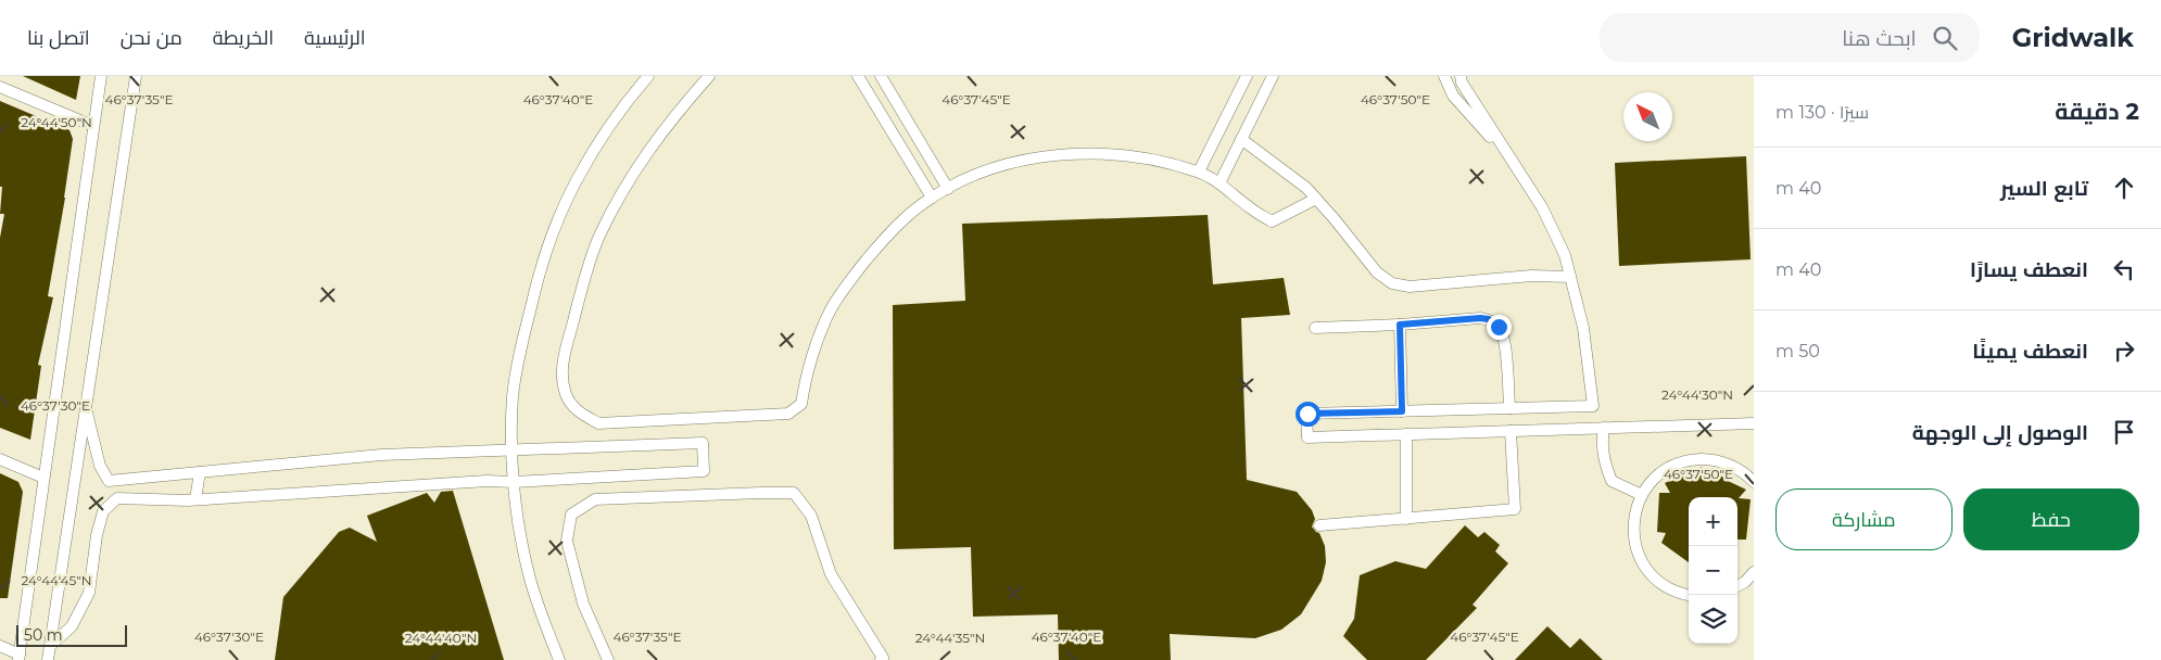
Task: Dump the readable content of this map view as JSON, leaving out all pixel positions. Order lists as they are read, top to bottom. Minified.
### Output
{"scale_bar":"50 m","north":"top left","page":{"header":"Gridwalk","search":"ابحث هنا","nav":["الرئيسية","الخريطة","من نحن","اتصل بنا"],"heading":["2 دقيقة","سيرًا · 130 m"],"list":[["تابع السير","40 m"],["انعطف يسارًا","40 m"],["انعطف يمينًا","50 m"],"الوصول إلى الوجهة"],"buttons":["حفظ","مشاركة"],"map_buttons":["+","−"],"scale":"50 m"},"coordinates":["46°37'40\"E","46°37'45\"E","46°37'50\"E","46°37'35\"E","24°44'50\"N","24°44'30\"N","46°37'30\"E","24°44'45\"N","24°44'40\"N","24°44'35\"N"]}
